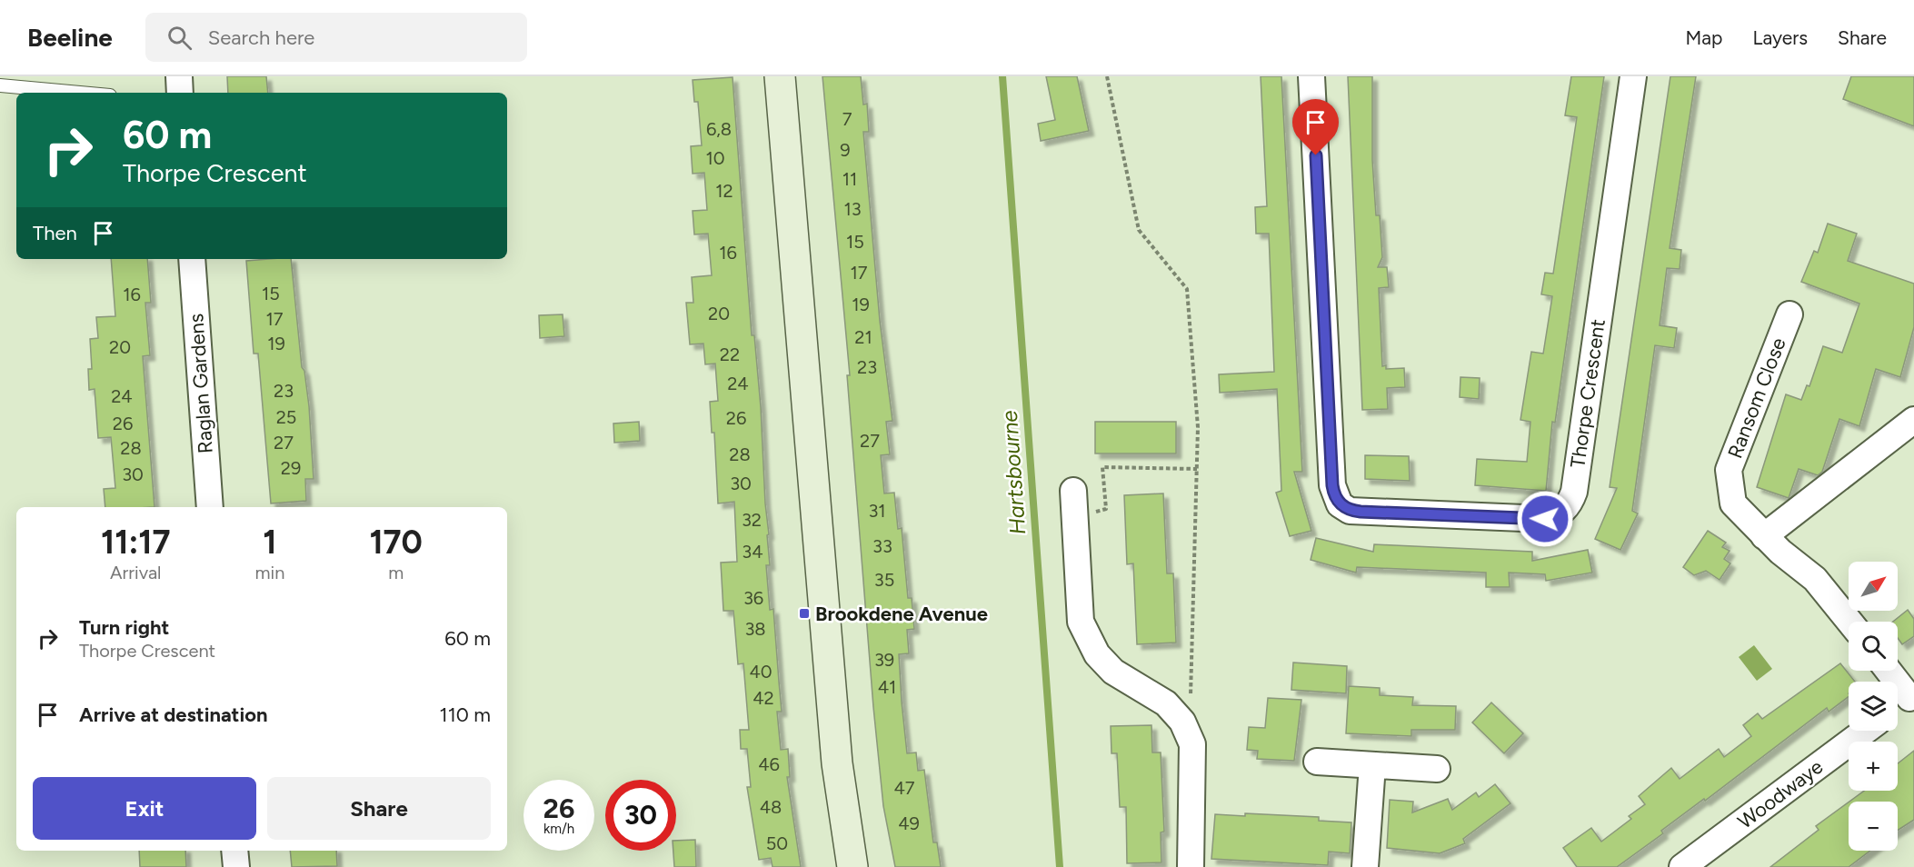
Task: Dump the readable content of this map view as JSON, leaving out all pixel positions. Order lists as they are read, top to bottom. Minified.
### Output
{"streets":{"street":["Raglan Gardens","Thorpe Crescent","Ransom Close","Woodwaye"]},"water":["Hartsbourne"],"places":{"transit":["Brookdene Avenue"]},"house_numbers":["7","6,8","9","10","11","12","13","15","16","17","15","16","19","20","17","21","19","20","22","23","24","23","24","25","26","26","27","27","28","28","29","30","30","31","32","33","34","35","36","38","39","40","41","42","46","47","48","49","50"],"north":"top right","page":{"header":"Beeline","search":"Search here","nav":["Map","Layers","Share"],"turn":["60 m","Thorpe Crescent"],"then":"Then","eta":["11:17","Arrival","1","min","170","m"],"map_buttons":["+","−"],"list":[{"name":"Turn right","note":"Thorpe Crescent","value":"60 m"},{"name":"Arrive at destination","value":"110 m"}],"buttons":["Exit","Share"],"speed":"26 km/h","limit":"30"}}
